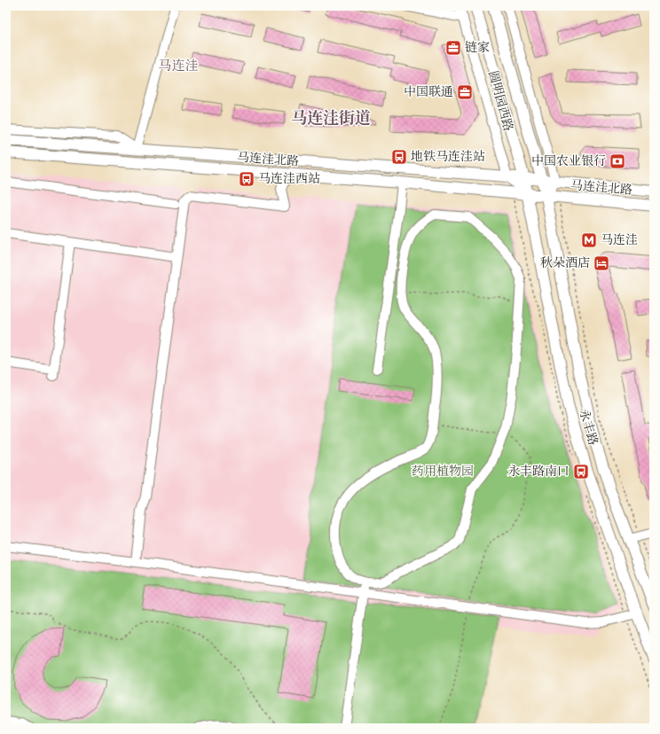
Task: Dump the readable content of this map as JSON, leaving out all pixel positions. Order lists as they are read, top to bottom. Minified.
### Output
{"streets":{"main road":["圆明园西路","马连洼北路","永丰路"]},"crossings":[["圆明园西路","马连洼北路"],["圆明园西路","永丰路"],["马连洼北路","永丰路"]],"districts":["马连洼","马连洼街道"],"parks":["药用植物园"],"places":{"office":["链家","中国联通"],"bus stop":["地铁马连洼站","马连洼西站","永丰路南口"],"bank":["中国农业银行"],"metro station":["马连洼"],"hotel":["秋朵酒店"]}}
